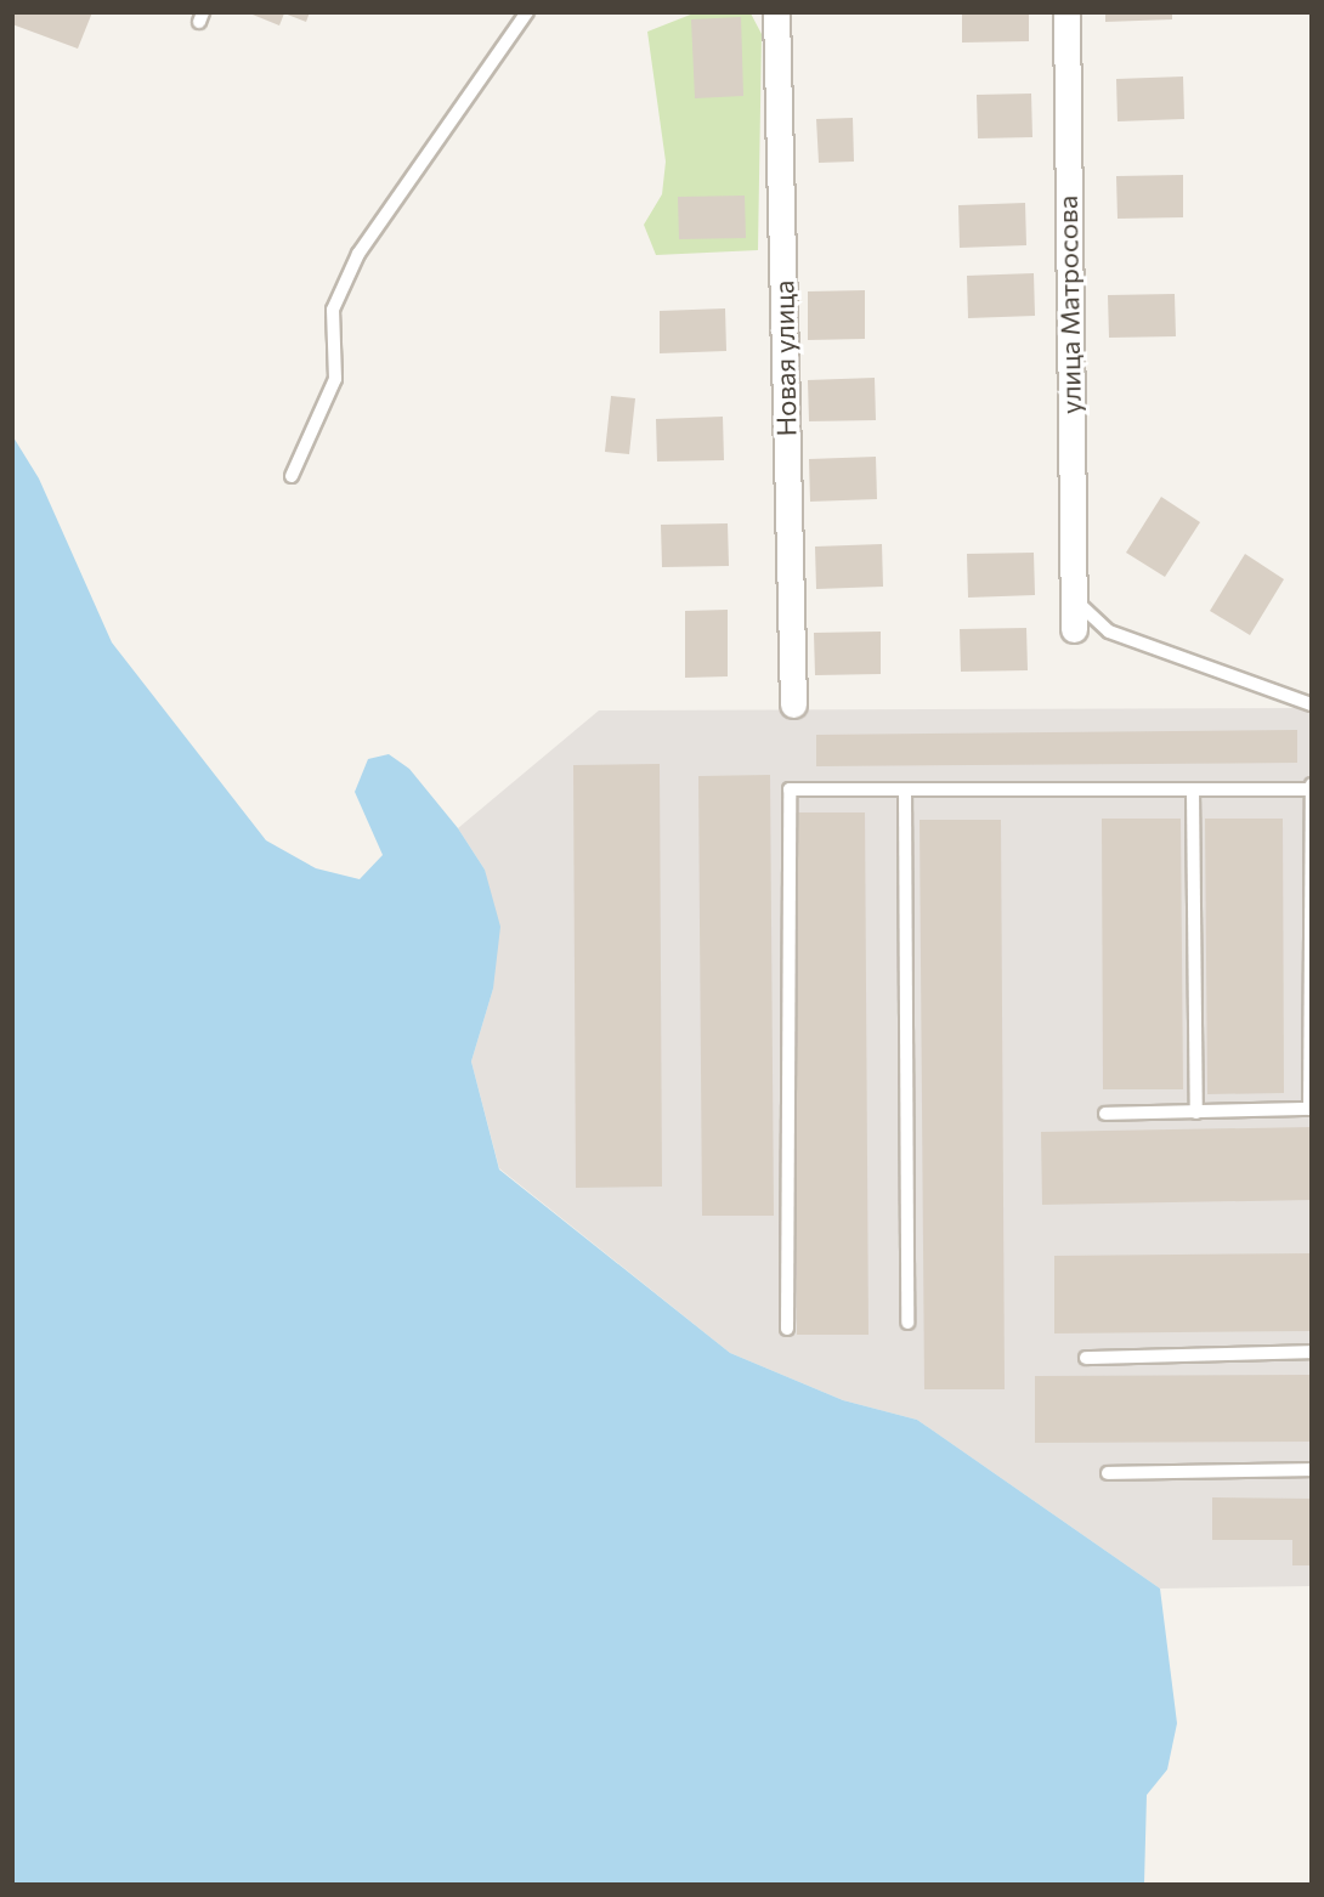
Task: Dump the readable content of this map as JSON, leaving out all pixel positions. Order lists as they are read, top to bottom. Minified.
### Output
{"streets":{"street":["улица Матросова","Новая улица"]}}
